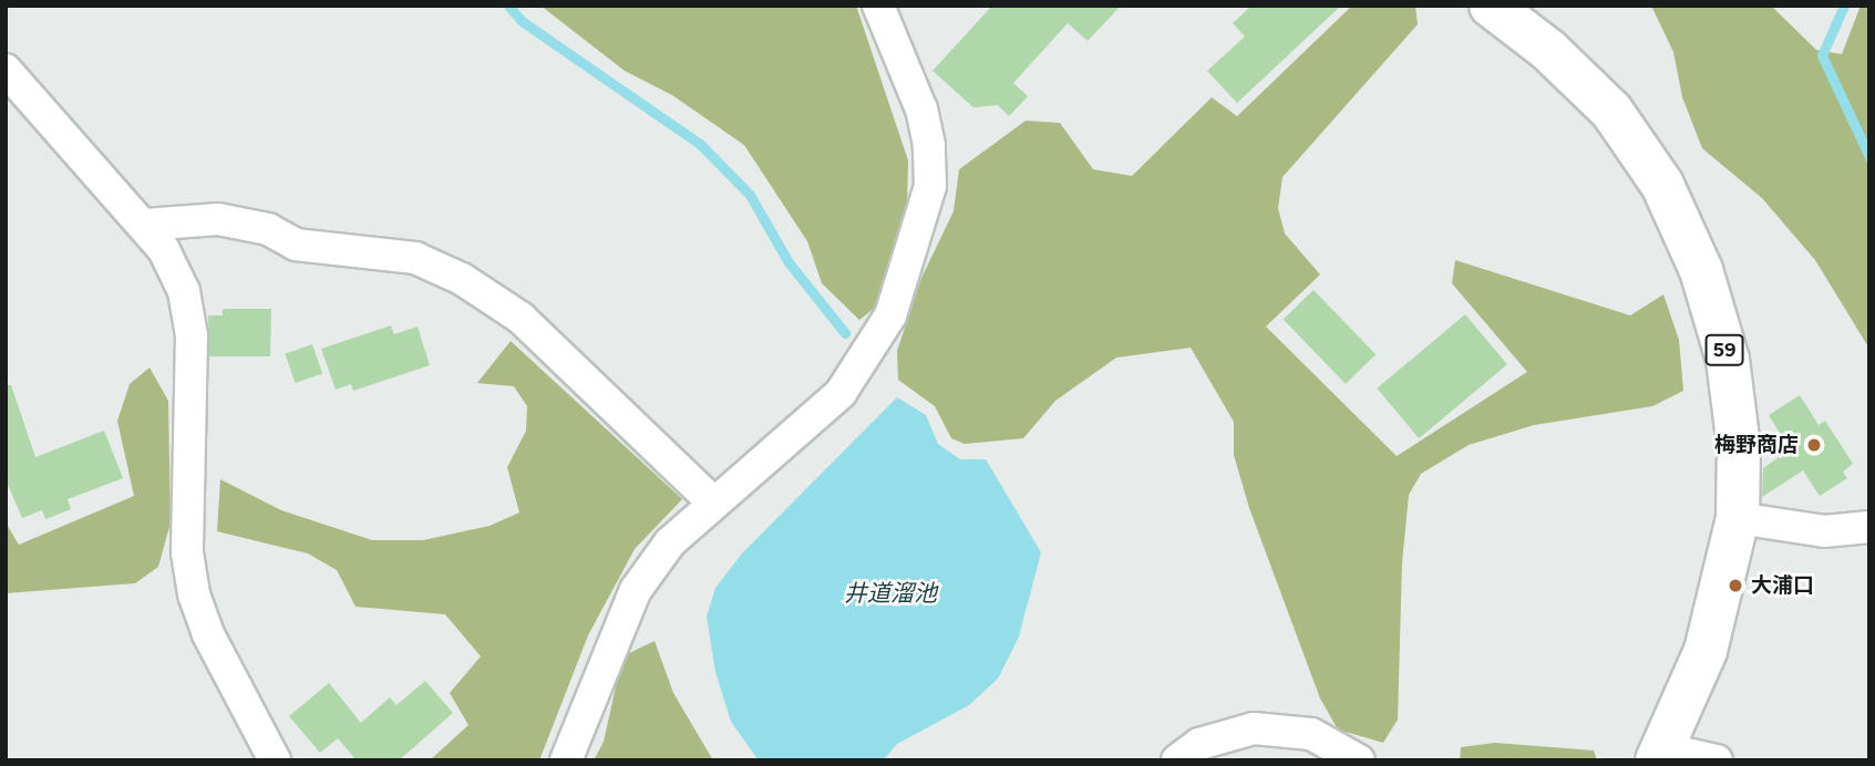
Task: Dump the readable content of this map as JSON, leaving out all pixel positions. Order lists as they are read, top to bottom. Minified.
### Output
{"streets":{"main road":["59"]},"water":["井道溜池"],"places":["梅野商店","大浦口"]}
